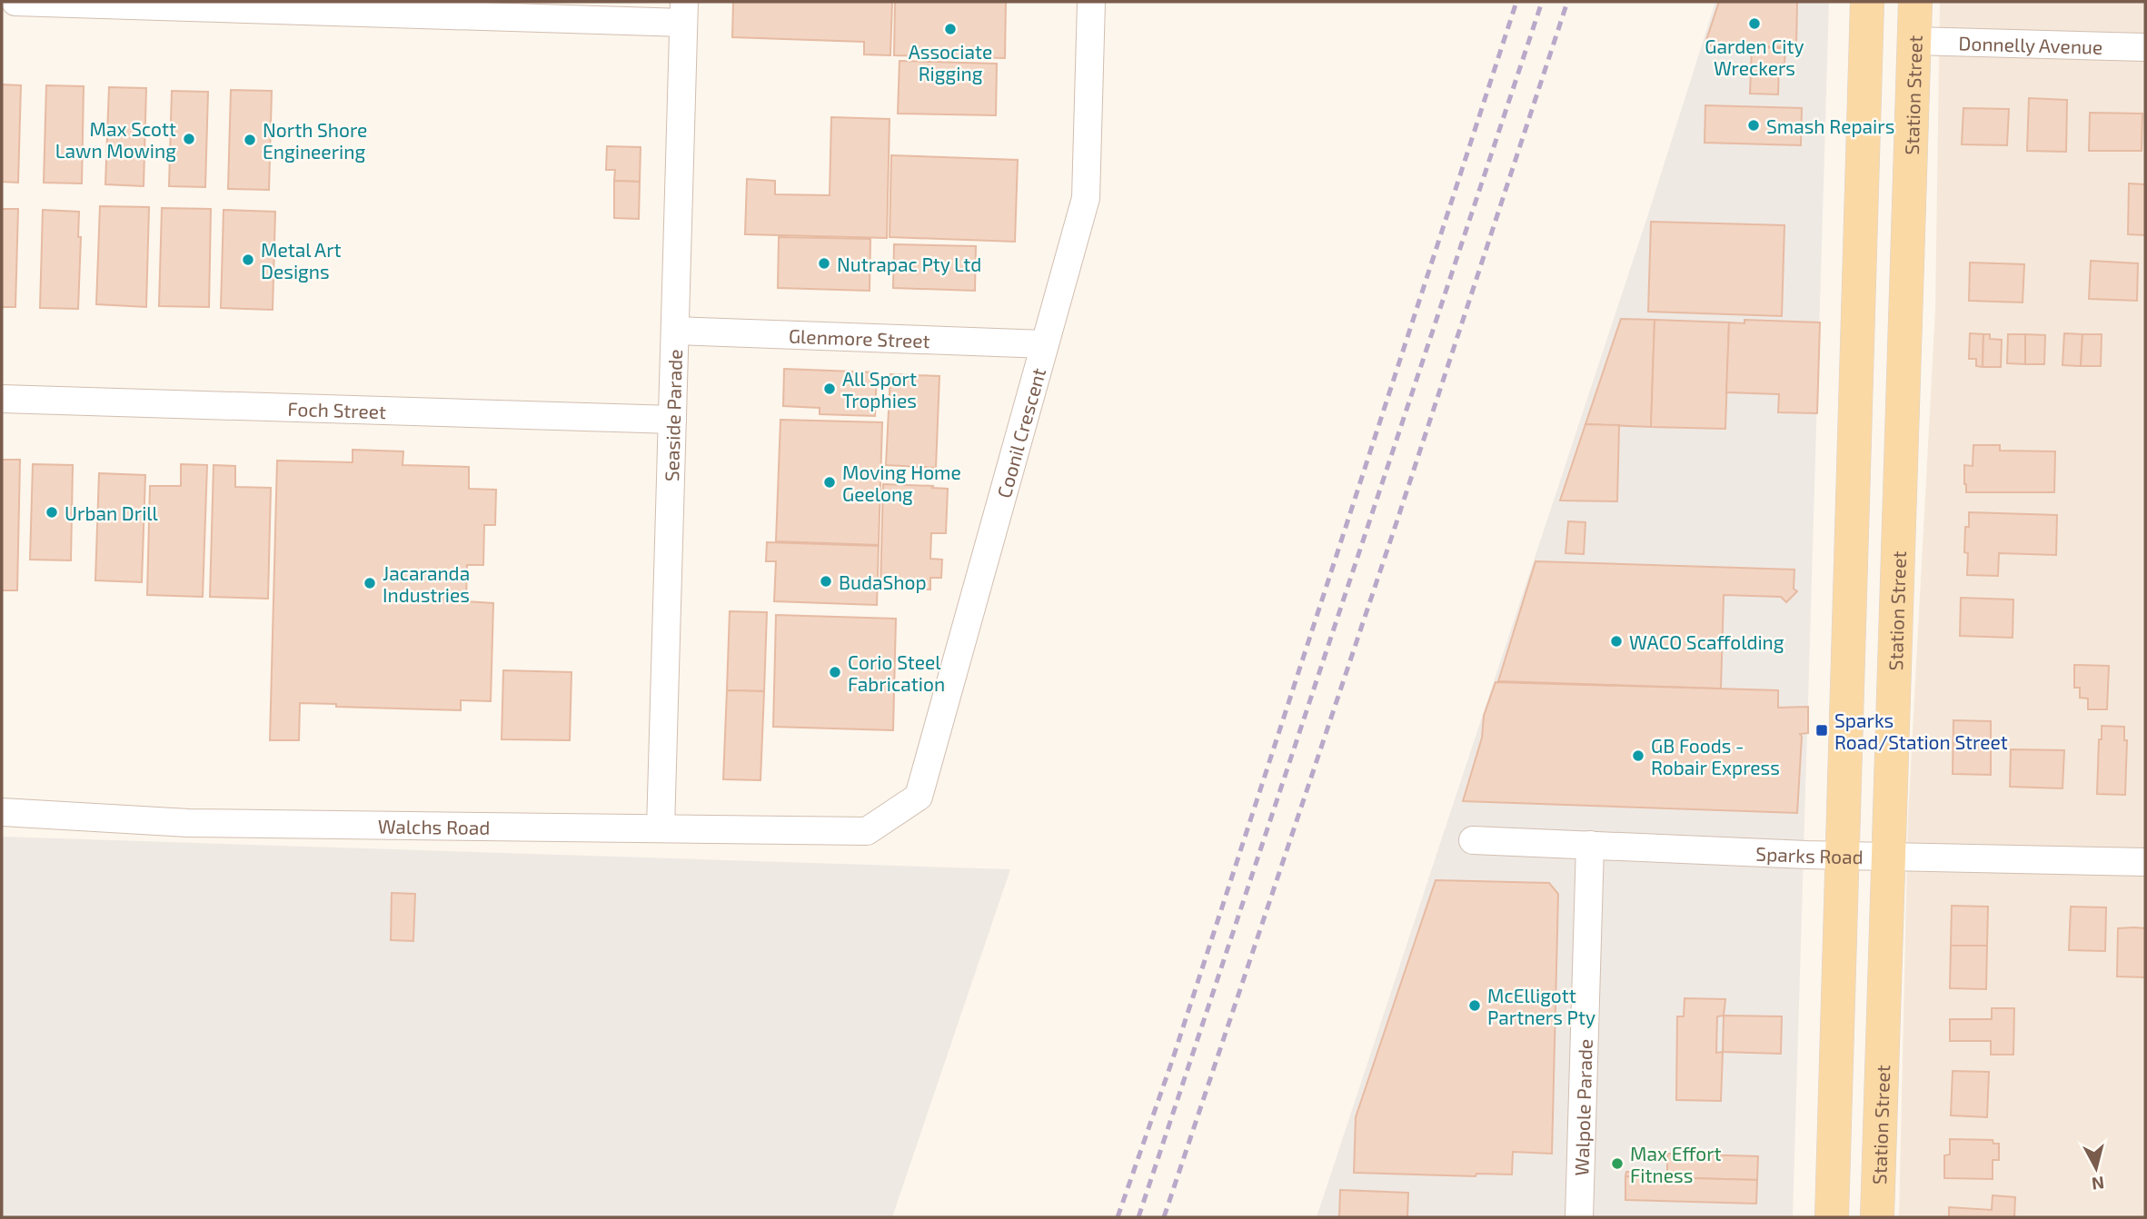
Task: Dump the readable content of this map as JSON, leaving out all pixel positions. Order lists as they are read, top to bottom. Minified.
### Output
{"streets":{"main road":["Station Street"],"street":["Donnelly Avenue","Glenmore Street","Foch Street","Seaside Parade","Coonil Crescent","Walchs Road","Sparks Road","Walpole Parade"]},"crossings":[["Donnelly Avenue","Station Street"],["Station Street","Sparks Road"],["Glenmore Street","Seaside Parade"],["Glenmore Street","Coonil Crescent"],["Foch Street","Seaside Parade"],["Seaside Parade","Walchs Road"],["Coonil Crescent","Walchs Road"],["Sparks Road","Walpole Parade"]],"places":{"other":["Garden City Wreckers","Associate Rigging","Smash Repairs","Max Scott Lawn Mowing","North Shore Engineering","Metal Art Designs","Nutrapac Pty Ltd","All Sport Trophies","Moving Home Geelong","Urban Drill","BudaShop","Jacaranda Industries","WACO Scaffolding","Corio Steel Fabrication","GB Foods - Robair Express","McElligott Partners Pty","Max Effort Fitness"],"transit":["Sparks Road/Station Street"]},"north":"bottom"}
